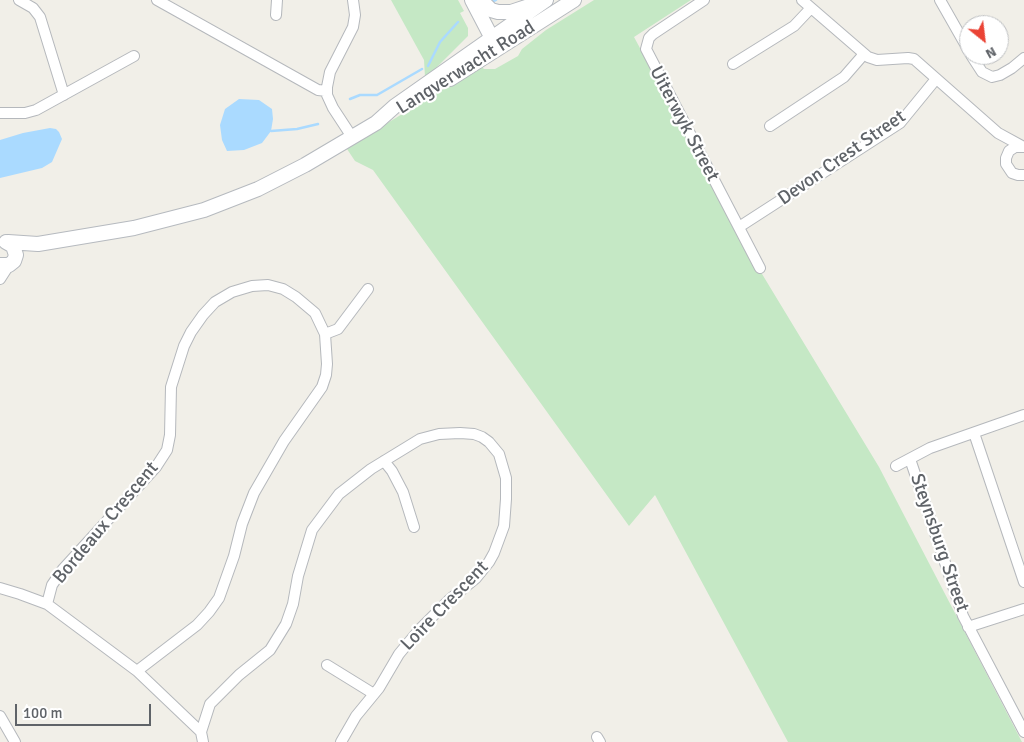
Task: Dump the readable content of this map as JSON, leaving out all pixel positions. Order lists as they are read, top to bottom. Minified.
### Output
{"streets":{"street":["Langverwacht Road","Uiterwyk Street","Devon Crest Street","Bordeaux Crescent","Steynsburg Street","Loire Crescent"]},"crossings":[["Uiterwyk Street","Devon Crest Street"]],"scale_bar":"100 m","north":"bottom right"}
